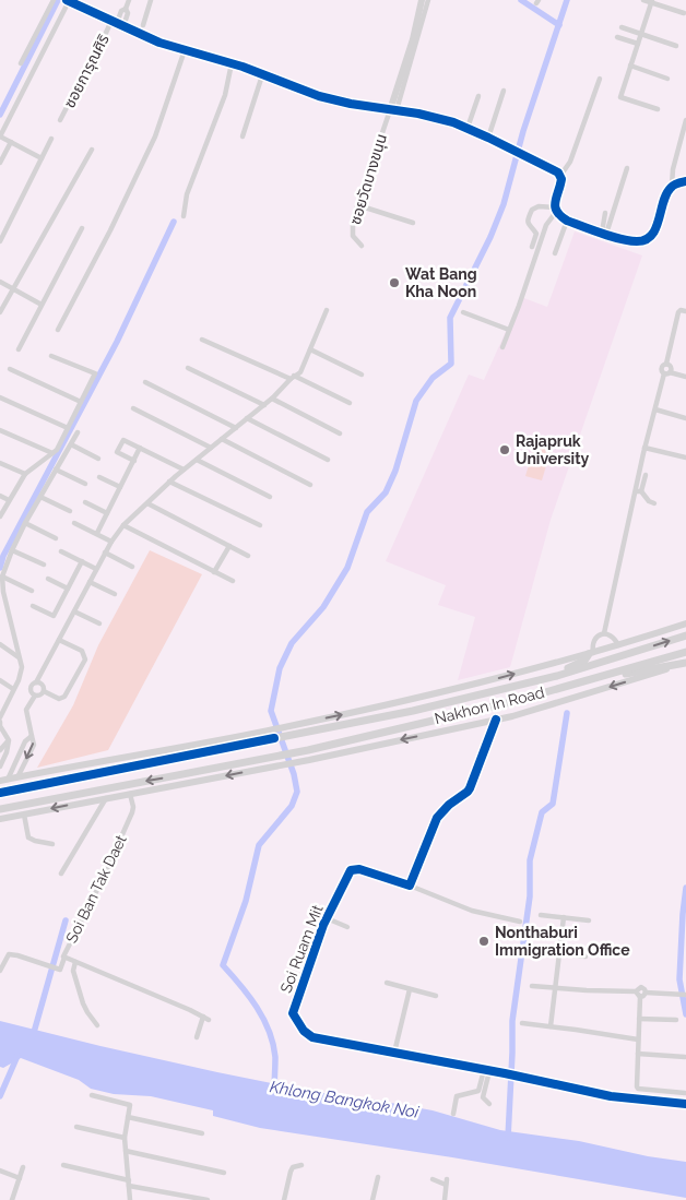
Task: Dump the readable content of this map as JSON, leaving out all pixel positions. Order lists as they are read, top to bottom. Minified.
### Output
{"streets":{"main road":["Nakhon In Road"],"street":["ซอยการุณศิริ","ซอยวัดบางขนุน","Soi Ban Tak Daet","Soi Ruam Mit"]},"crossings":[["Nakhon In Road","Soi Ban Tak Daet"]],"water":["Khlong Bangkok Noi"],"places":["Wat Bang Kha Noon","Rajapruk University","Nonthaburi Immigration Office"]}
